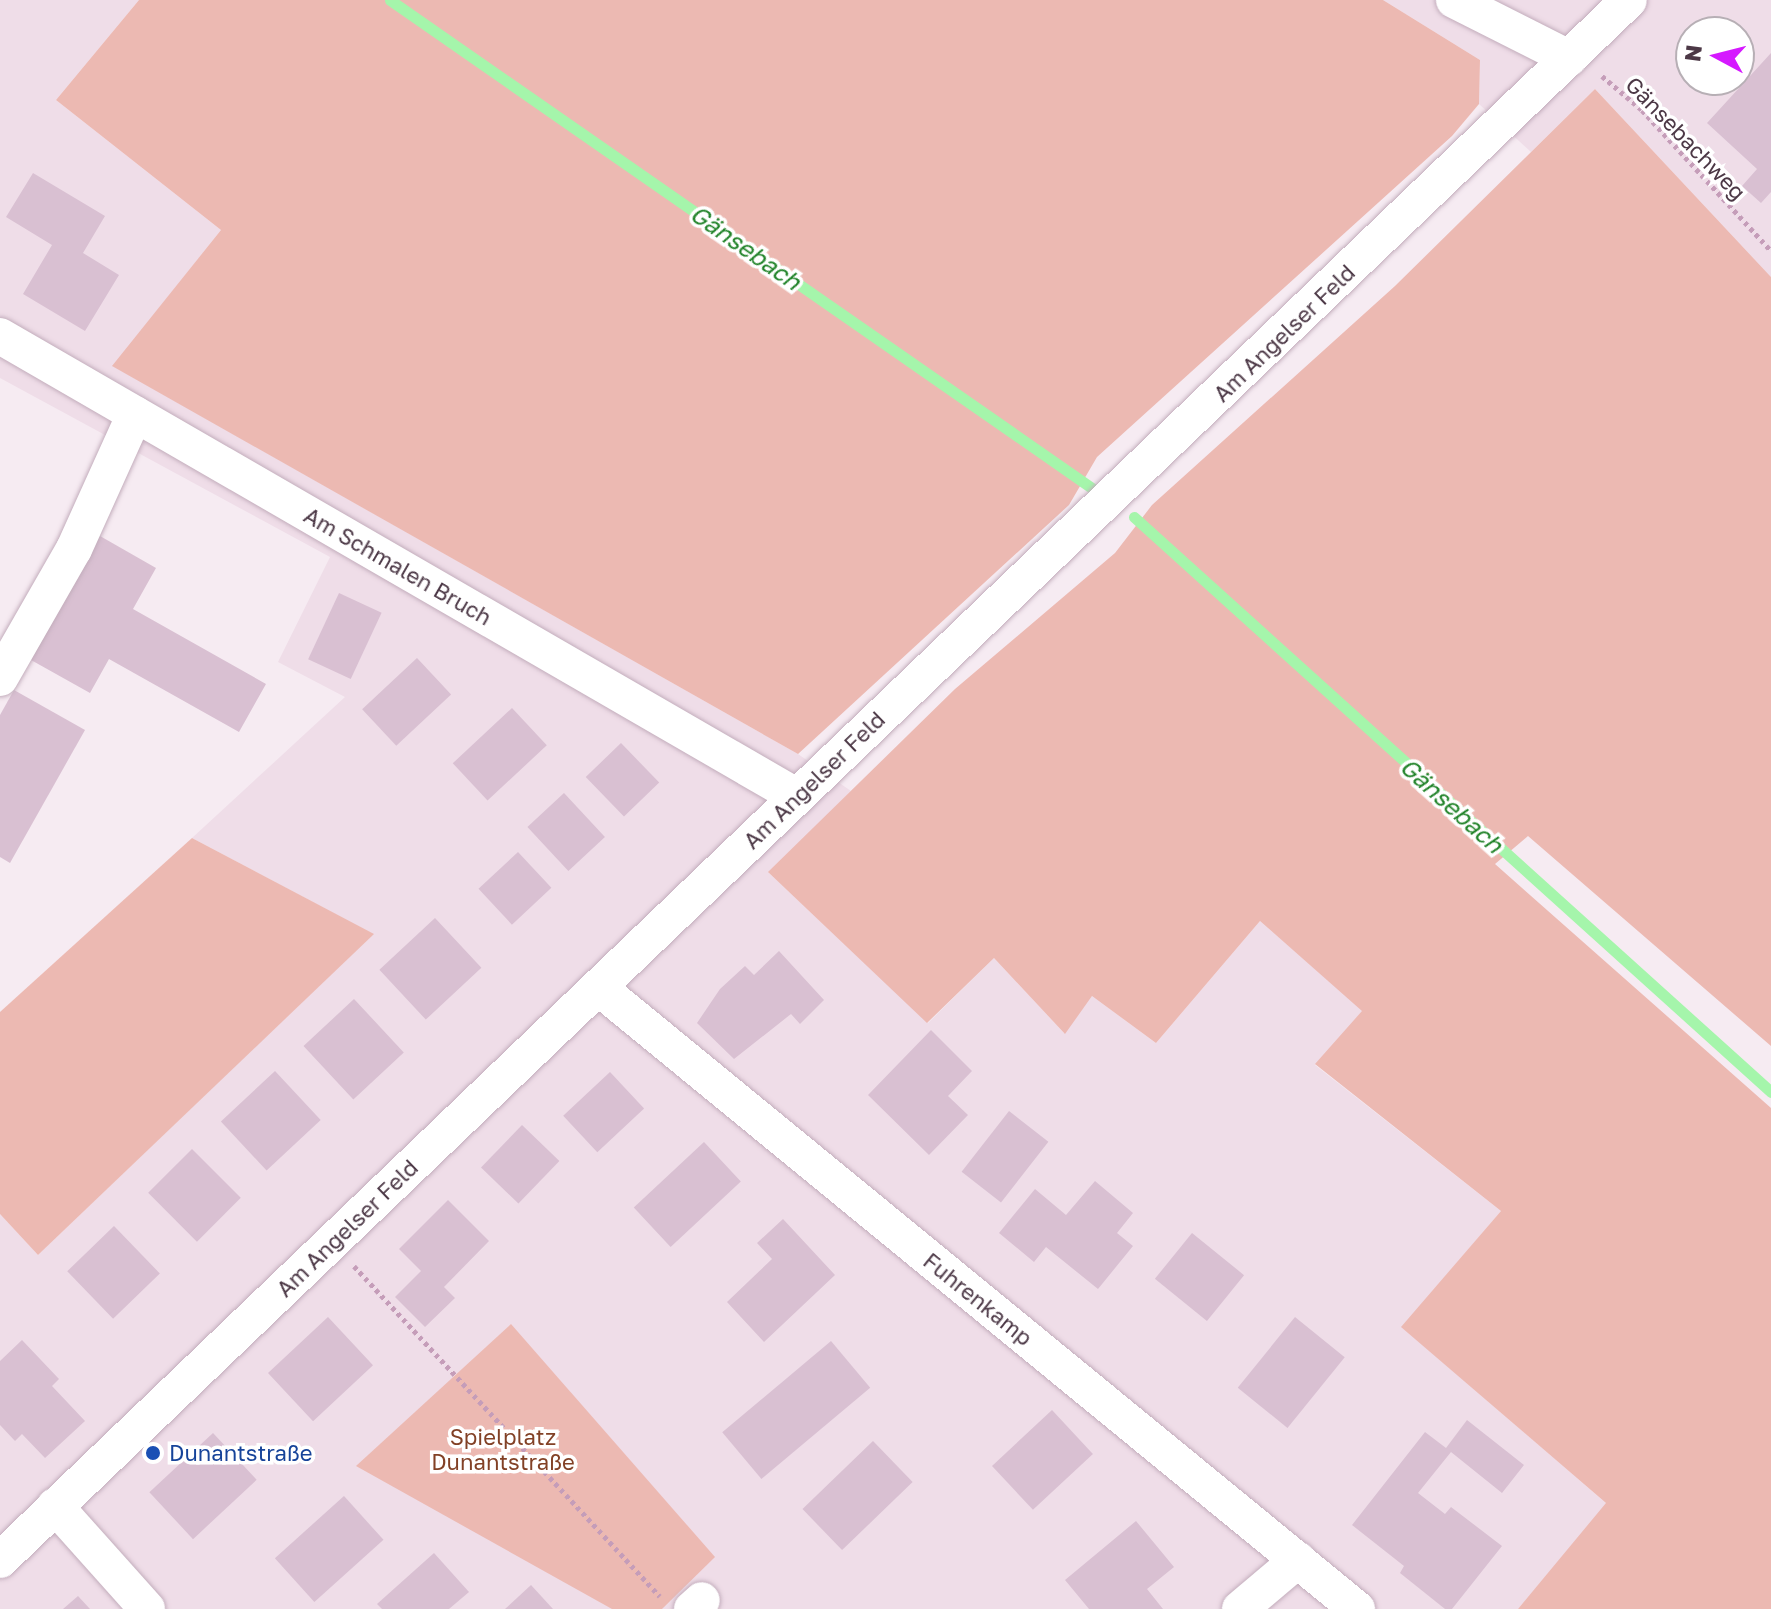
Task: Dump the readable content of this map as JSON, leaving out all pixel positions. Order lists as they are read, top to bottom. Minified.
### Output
{"streets":{"street":["Am Angelser Feld","Am Schmalen Bruch","Fuhrenkamp"],"path":["Gänsebachweg"]},"crossings":[["Gänsebachweg","Am Angelser Feld"],["Am Angelser Feld","Am Schmalen Bruch"],["Am Angelser Feld","Fuhrenkamp"]],"water":["Gänsebach"],"parks":["Spielplatz Dunantstraße"],"places":["Dunantstraße"],"north":"left"}
